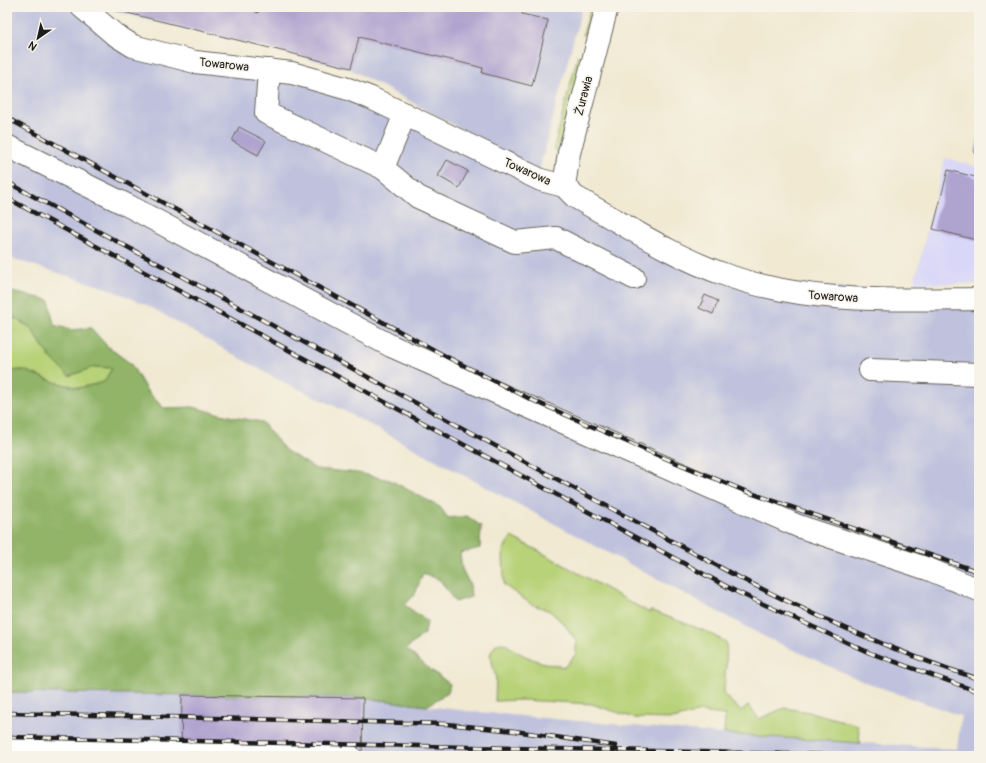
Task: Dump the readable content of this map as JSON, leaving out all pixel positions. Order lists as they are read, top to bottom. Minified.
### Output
{"streets":{"street":["Towarowa","Żurawia"]},"crossings":[["Towarowa","Żurawia"]],"north":"bottom left"}
